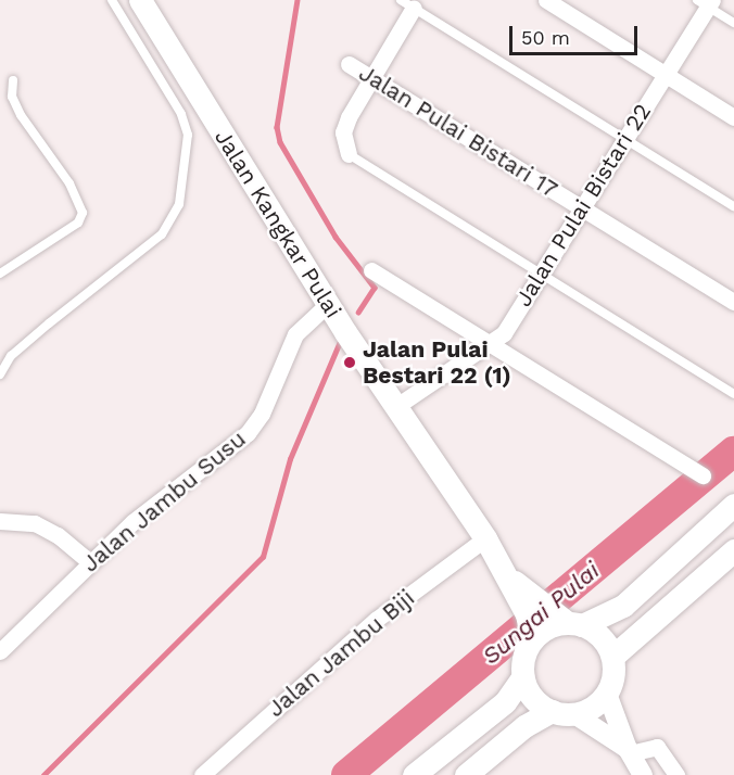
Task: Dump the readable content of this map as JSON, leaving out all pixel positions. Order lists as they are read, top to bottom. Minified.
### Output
{"streets":{"main road":["Jalan Kangkar Pulai"],"street":["Jalan Pulai Bistari 17","Jalan Pulai Bistari 22","Jalan Jambu Susu","Jalan Jambu Biji"]},"crossings":[["Jalan Pulai Bistari 17","Jalan Pulai Bistari 22"],["Jalan Pulai Bistari 22","Jalan Kangkar Pulai"],["Jalan Kangkar Pulai","Jalan Jambu Susu"],["Jalan Kangkar Pulai","Jalan Jambu Biji"]],"water":["Sungai Pulai"],"places":["Jalan Pulai Bestari 22 (1)"],"scale_bar":"50 m"}
